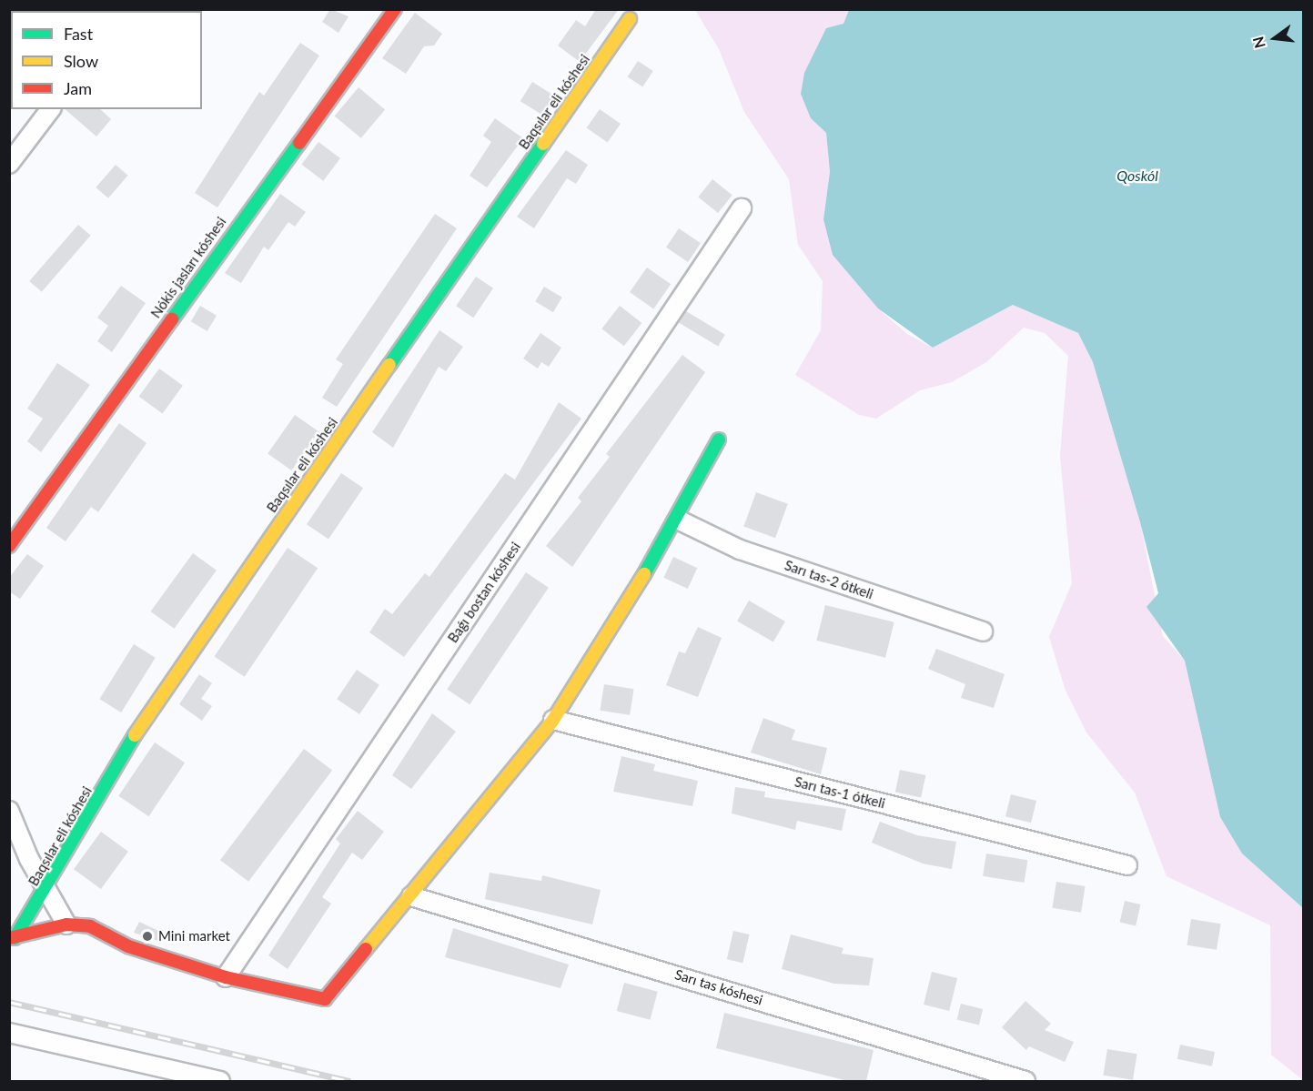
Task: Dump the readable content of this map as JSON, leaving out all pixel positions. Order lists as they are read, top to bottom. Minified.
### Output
{"streets":{"street":["Baqsılar eli kóshesi","Nókis jasları kóshesi","Sarı tas-2 ótkeli","Baǵı bostan kóshesi","Sarı tas-1 ótkeli","Sarı tas kóshesi"]},"water":["Qoskól"],"places":["Mini market"],"legend":["Fast","Slow","Jam"],"north":"left"}
